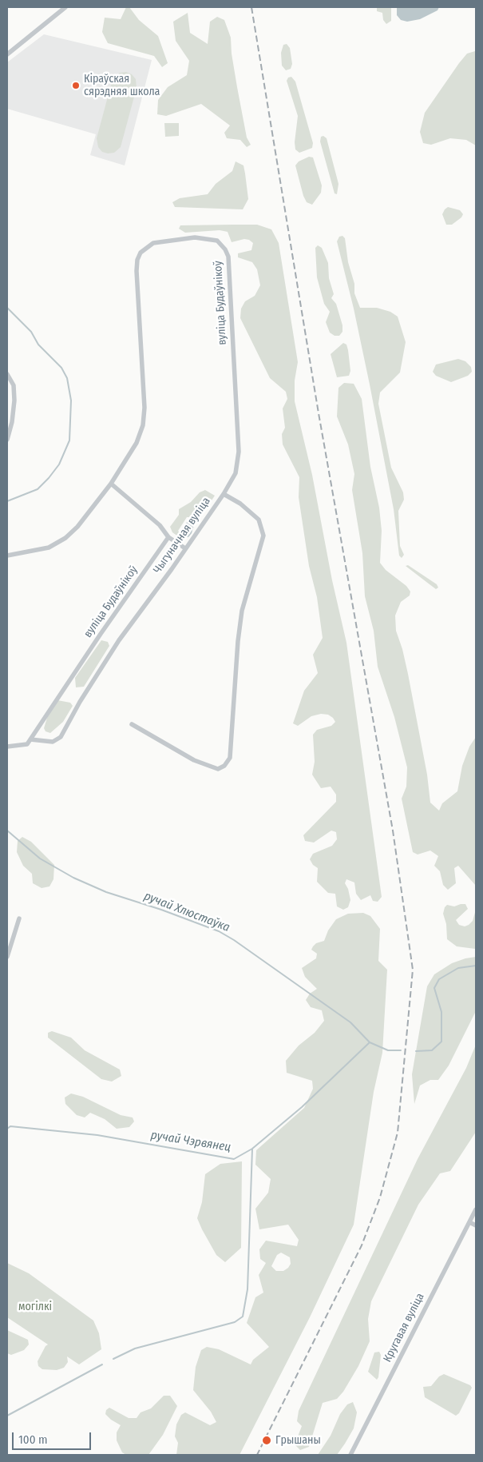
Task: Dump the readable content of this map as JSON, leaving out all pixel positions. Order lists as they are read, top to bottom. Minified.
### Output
{"streets":{"street":["вуліца Будаўнікоў","Чыгуначная вуліца","Кругавая вуліца"]},"crossings":[["вуліца Будаўнікоў","Чыгуначная вуліца"]],"water":["ручай Хлюстаўка","ручай Чэрвянец"],"parks":["могілкі"],"places":["Кіраўская сярэдняя школа","Грышаны"],"scale_bar":"100 m"}
